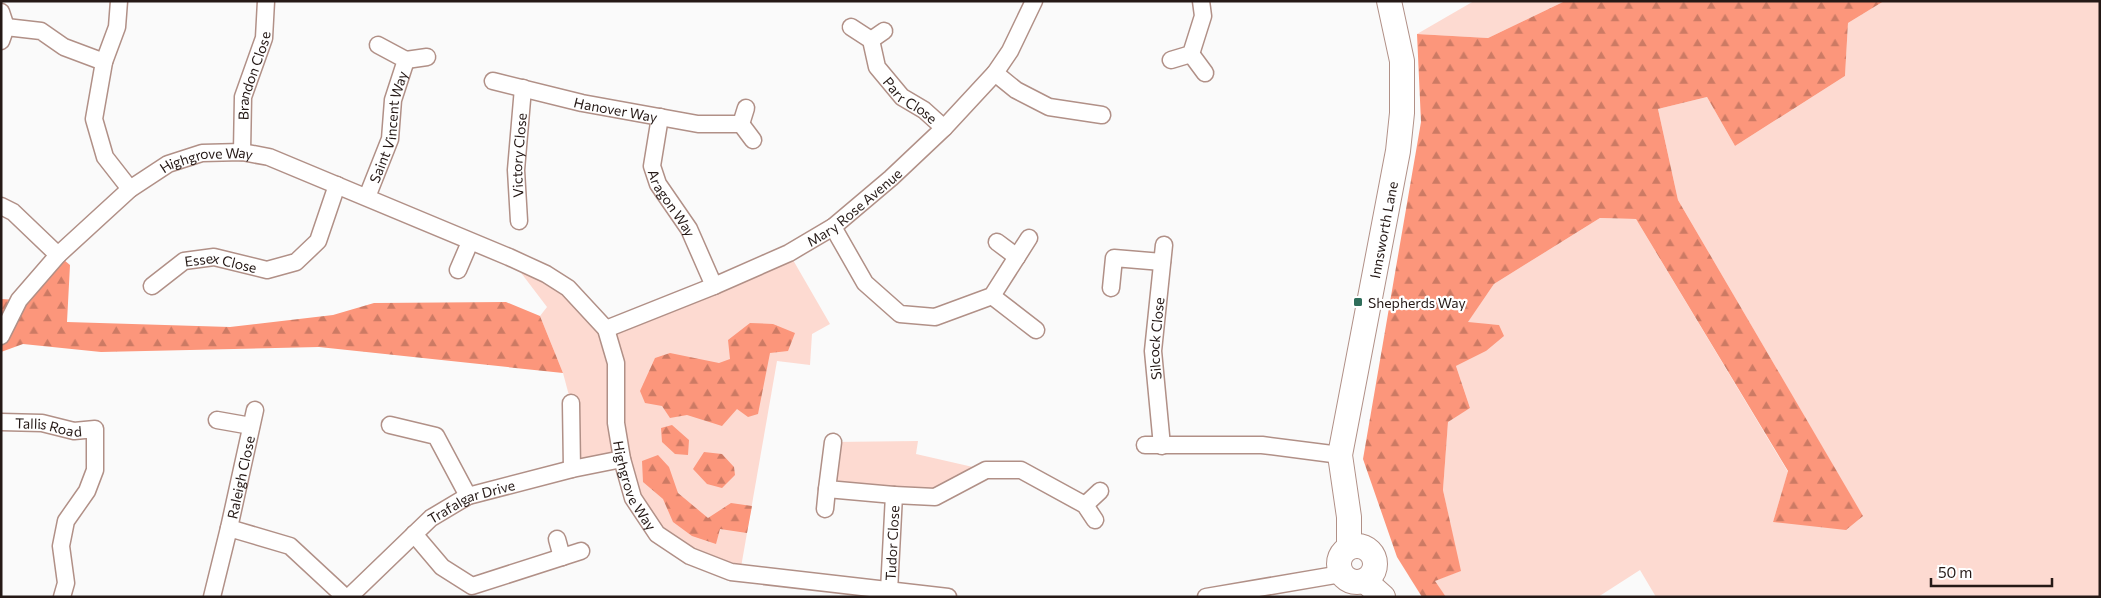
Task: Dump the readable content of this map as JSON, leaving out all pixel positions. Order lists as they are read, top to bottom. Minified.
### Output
{"streets":{"street":["Brandon Close","Parr Close","Hanover Way","Saint Vincent Way","Victory Close","Highgrove Way","Aragon Way","Mary Rose Avenue","Innsworth Lane","Essex Close","Silcock Close","Tallis Road","Raleigh Close","Trafalgar Drive","Tudor Close"]},"crossings":[["Brandon Close","Highgrove Way"],["Parr Close","Mary Rose Avenue"],["Hanover Way","Victory Close"],["Hanover Way","Aragon Way"],["Saint Vincent Way","Highgrove Way"],["Highgrove Way","Mary Rose Avenue"],["Highgrove Way","Essex Close"],["Highgrove Way","Trafalgar Drive"],["Highgrove Way","Tudor Close"],["Aragon Way","Mary Rose Avenue"]],"places":{"transit":["Shepherds Way"]},"scale_bar":"50 m"}
